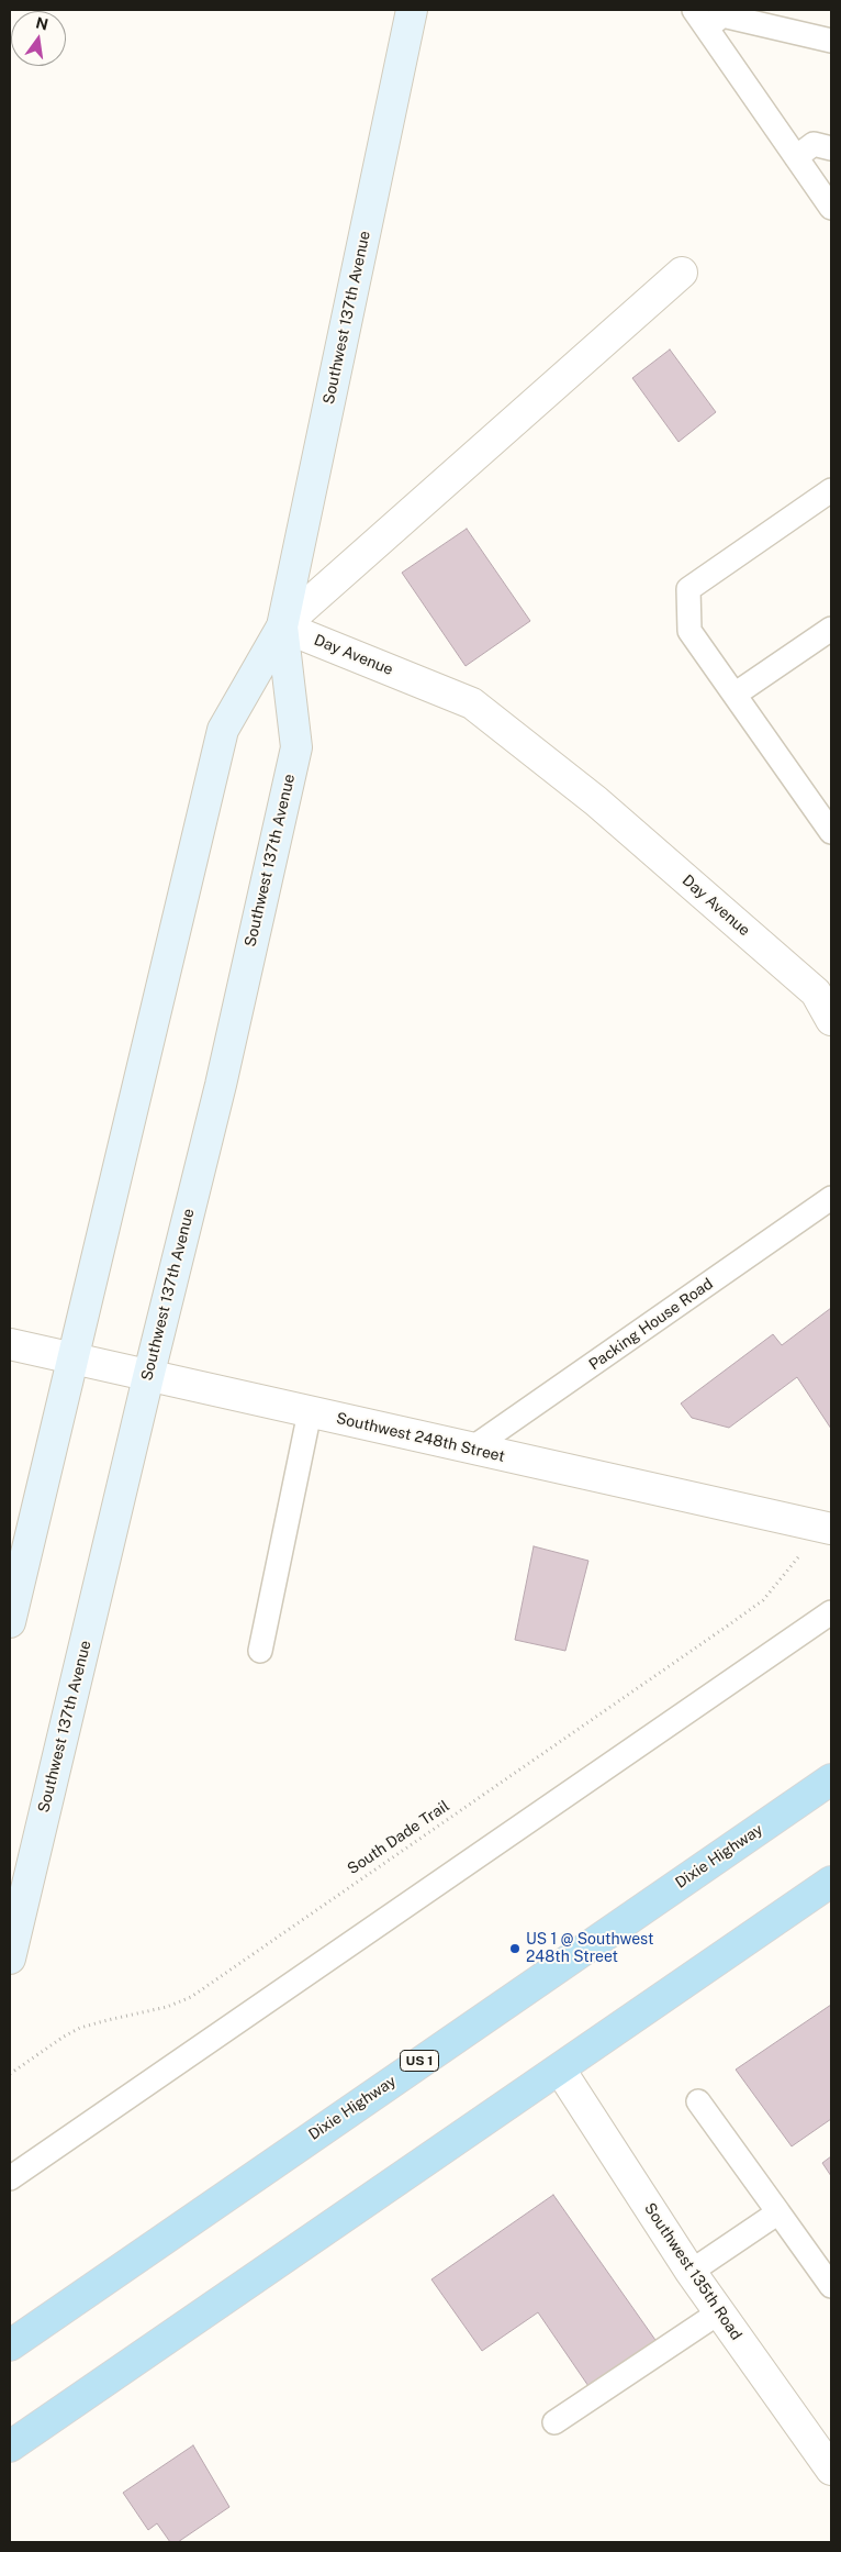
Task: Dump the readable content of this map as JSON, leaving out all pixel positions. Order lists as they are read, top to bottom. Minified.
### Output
{"streets":{"highway":["Dixie Highway","US 1"],"main road":["Southwest 137th Avenue"],"street":["Day Avenue","Southwest 248th Street","Southwest 135th Road"],"lane":["Packing House Road"],"path":["South Dade Trail"]},"crossings":[["Southwest 137th Avenue","Day Avenue"],["Southwest 137th Avenue","Southwest 248th Street"],["Packing House Road","Southwest 248th Street"]],"places":["US 1 @ Southwest 248th Street"],"north":"top"}
